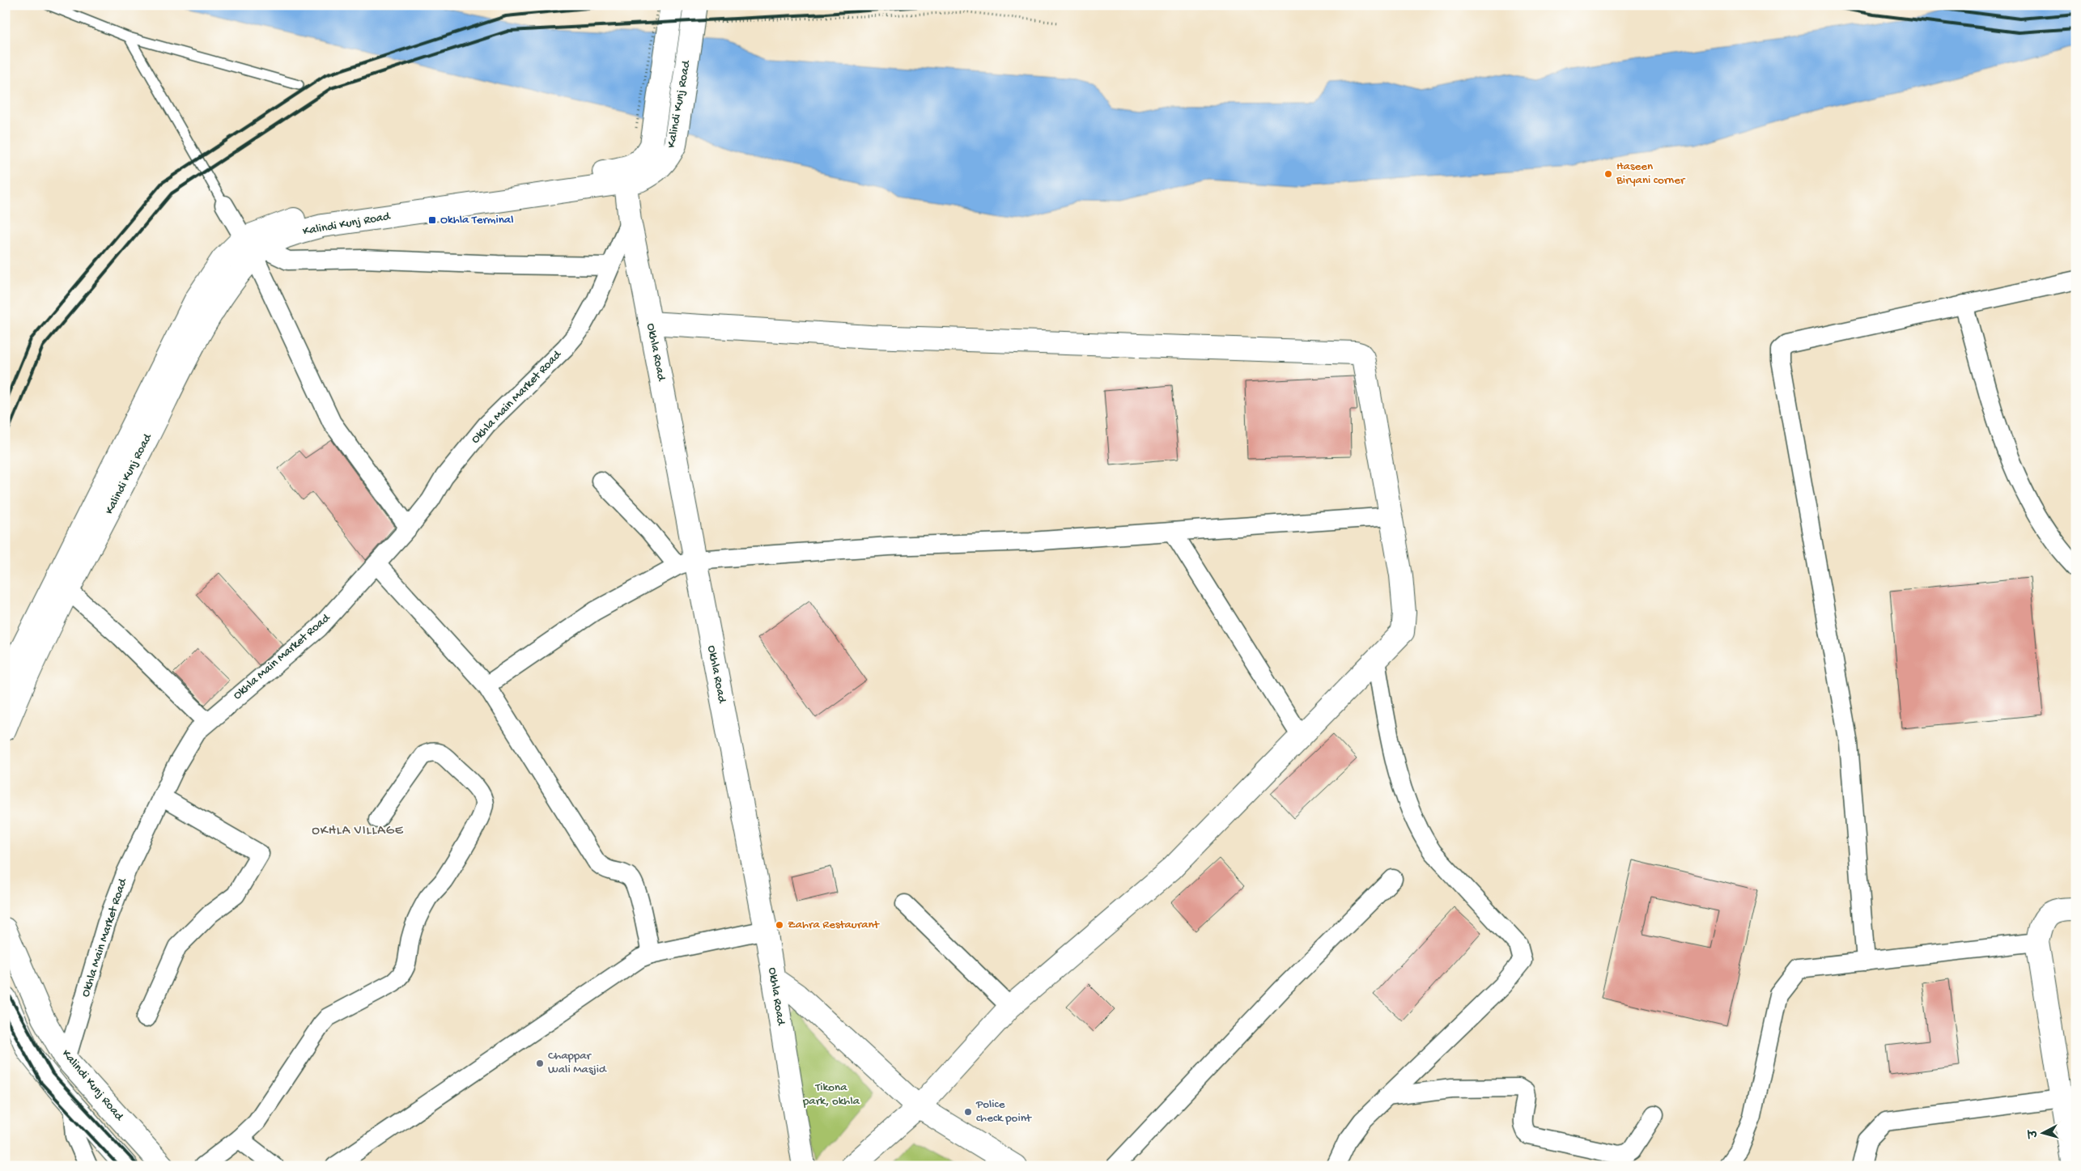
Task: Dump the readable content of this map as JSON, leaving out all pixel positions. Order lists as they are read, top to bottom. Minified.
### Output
{"streets":{"street":["Kalindi Kunj Road","Okhla Road","Okhla Main Market Road"]},"crossings":[["Kalindi Kunj Road","Okhla Road"],["Kalindi Kunj Road","Okhla Main Market Road"],["Okhla Road","Okhla Main Market Road"]],"districts":["OKHLA VILLAGE"],"parks":["Tikona park, okhla"],"places":{"other":["Haseen Biryani corner","Zahra Restaurant","Chappar Wali Masjid","Police check point"],"transit":["Okhla Terminal"]},"north":"left"}
